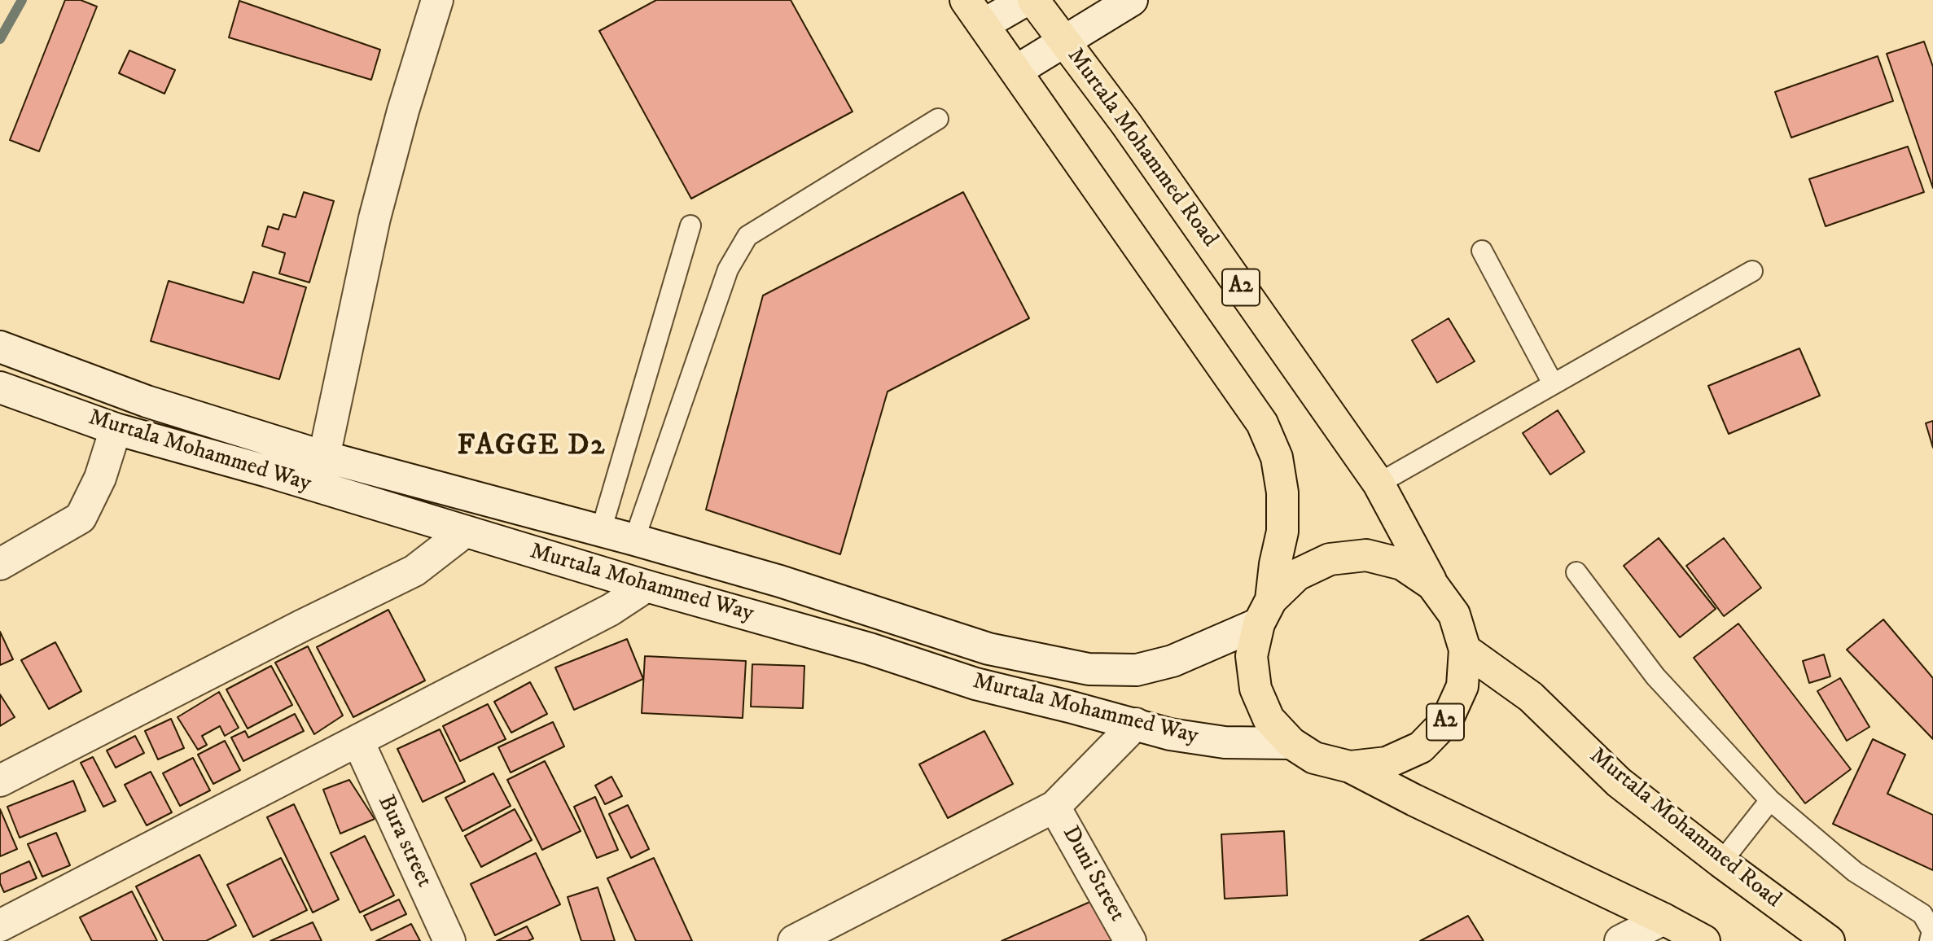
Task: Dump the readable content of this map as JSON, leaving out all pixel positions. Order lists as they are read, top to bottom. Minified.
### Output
{"streets":{"highway":["Murtala Mohammed Road","A2"],"main road":["Murtala Mohammed Way","Bura street","Duni Street"]},"crossings":[["Murtala Mohammed Road","A2"],["A2","Murtala Mohammed Way"]],"districts":["FAGGE D2"]}
